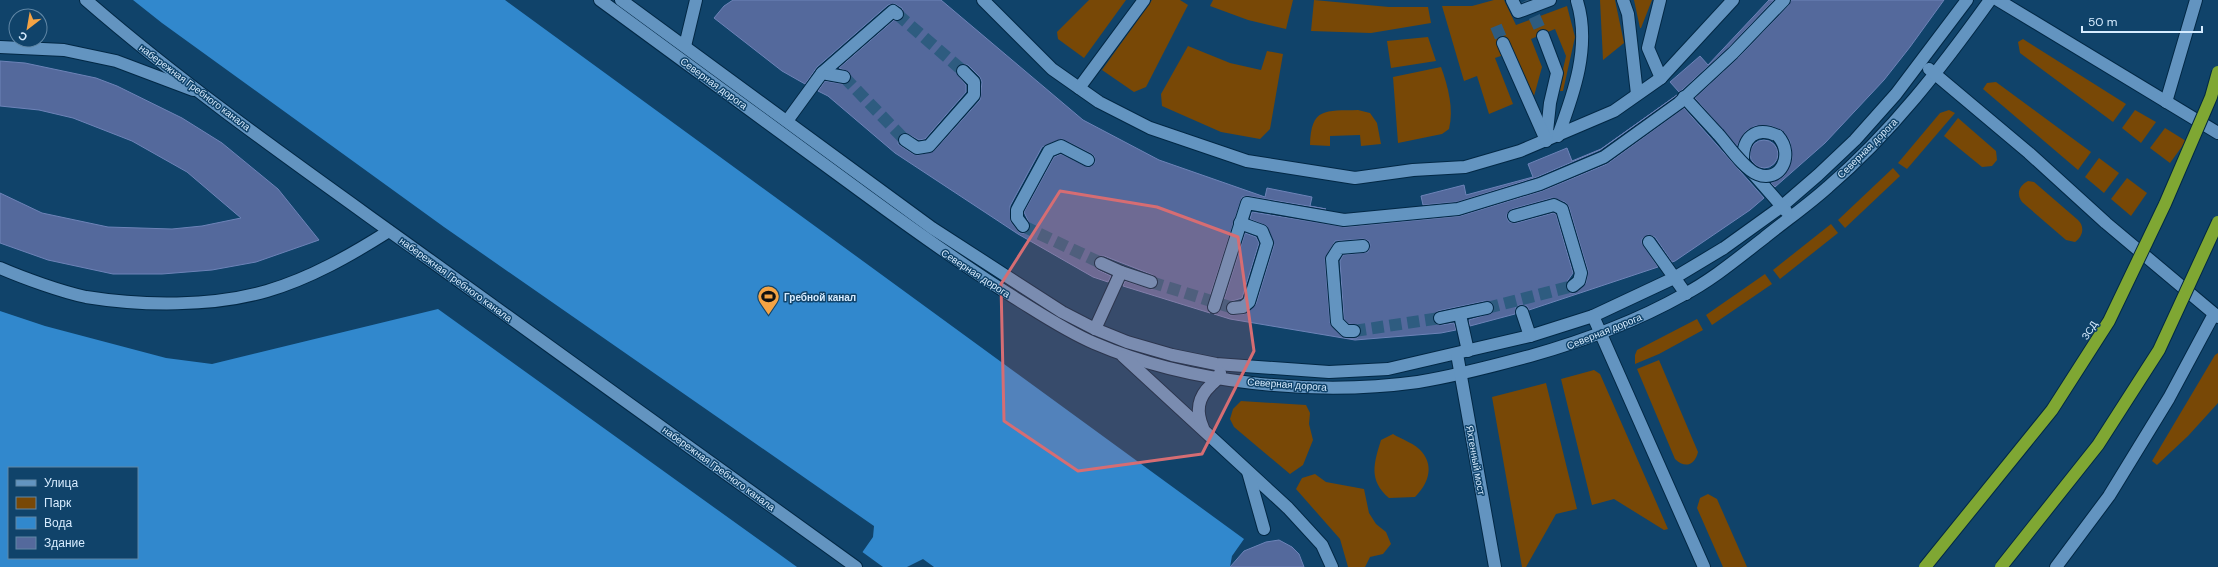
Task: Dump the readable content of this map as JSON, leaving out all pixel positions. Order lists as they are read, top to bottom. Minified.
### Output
{"streets":{"highway":["ЗСД"],"street":["Северная дорога","набережная Гребного канала","Яхтенный мост"]},"crossings":[["Северная дорога","Яхтенный мост"]],"places":{"sports":["Гребной канал"]},"legend":["Улица","Парк","Вода","Здание"],"scale_bar":"50 m","north":"bottom left"}
